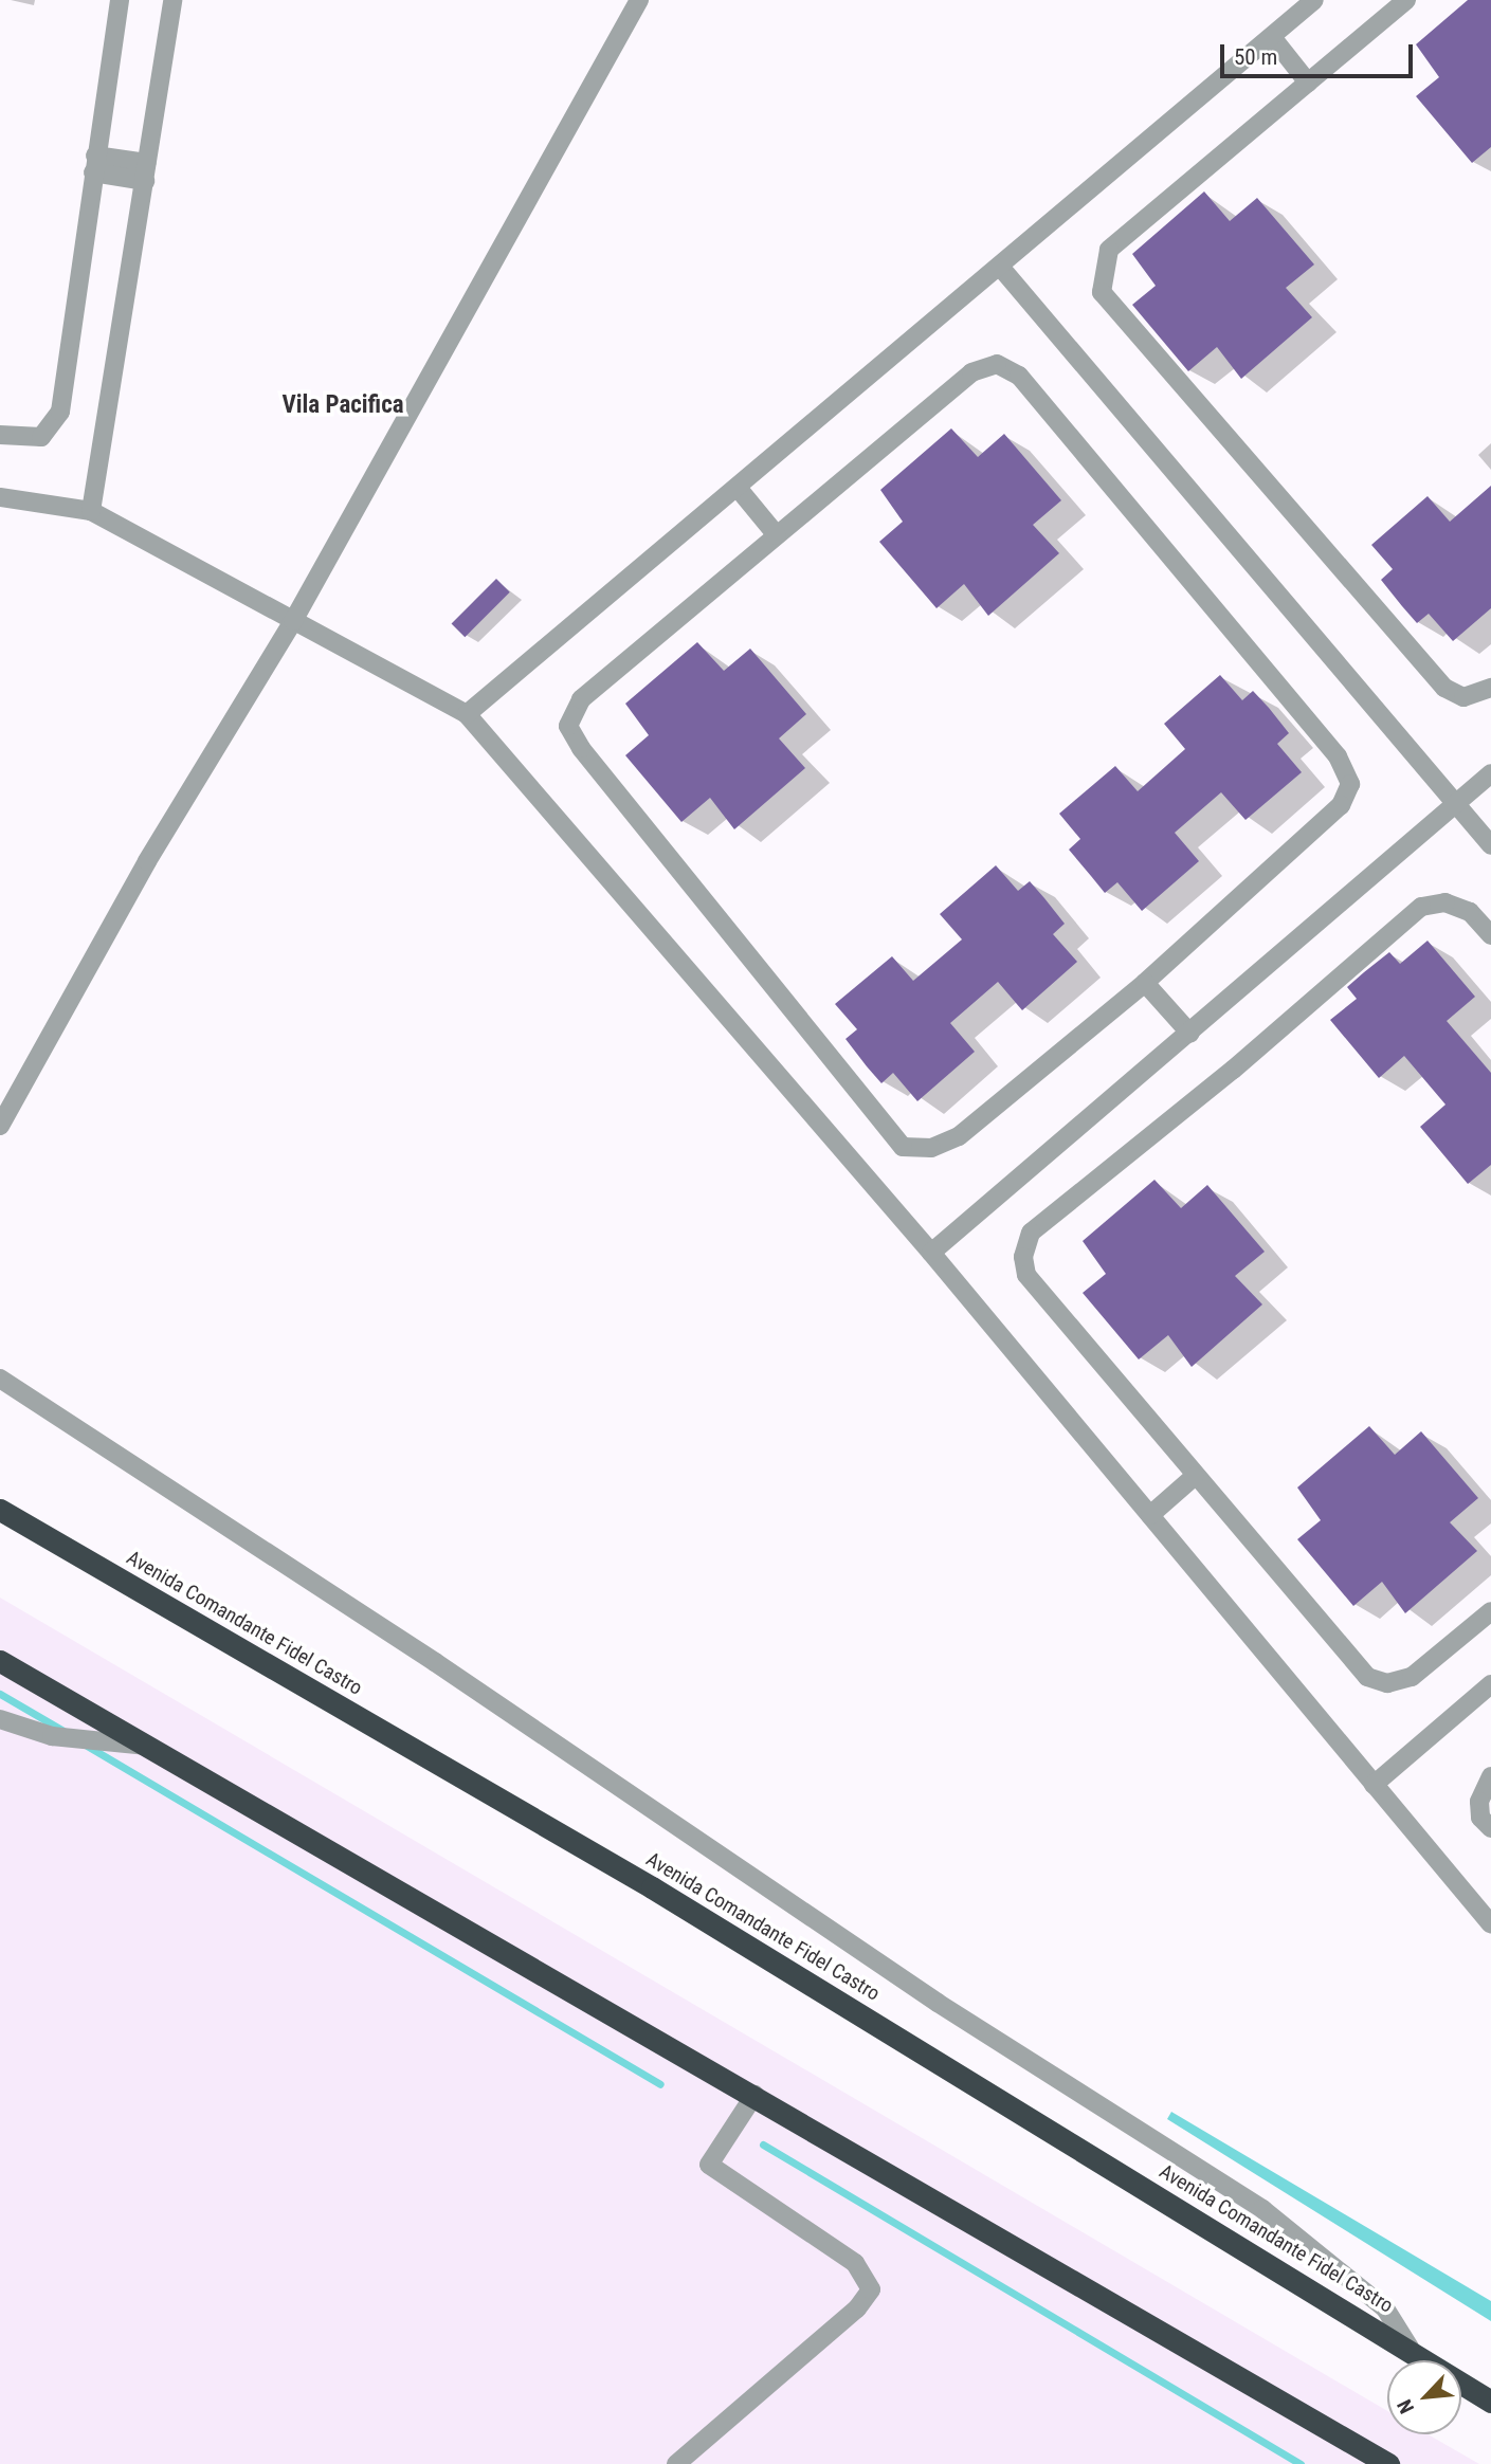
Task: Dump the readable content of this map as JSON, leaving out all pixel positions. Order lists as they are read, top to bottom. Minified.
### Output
{"streets":{"highway":["Avenida Comandante Fidel Castro"]},"districts":["Vila Pacifica"],"scale_bar":"50 m","north":"bottom left"}
